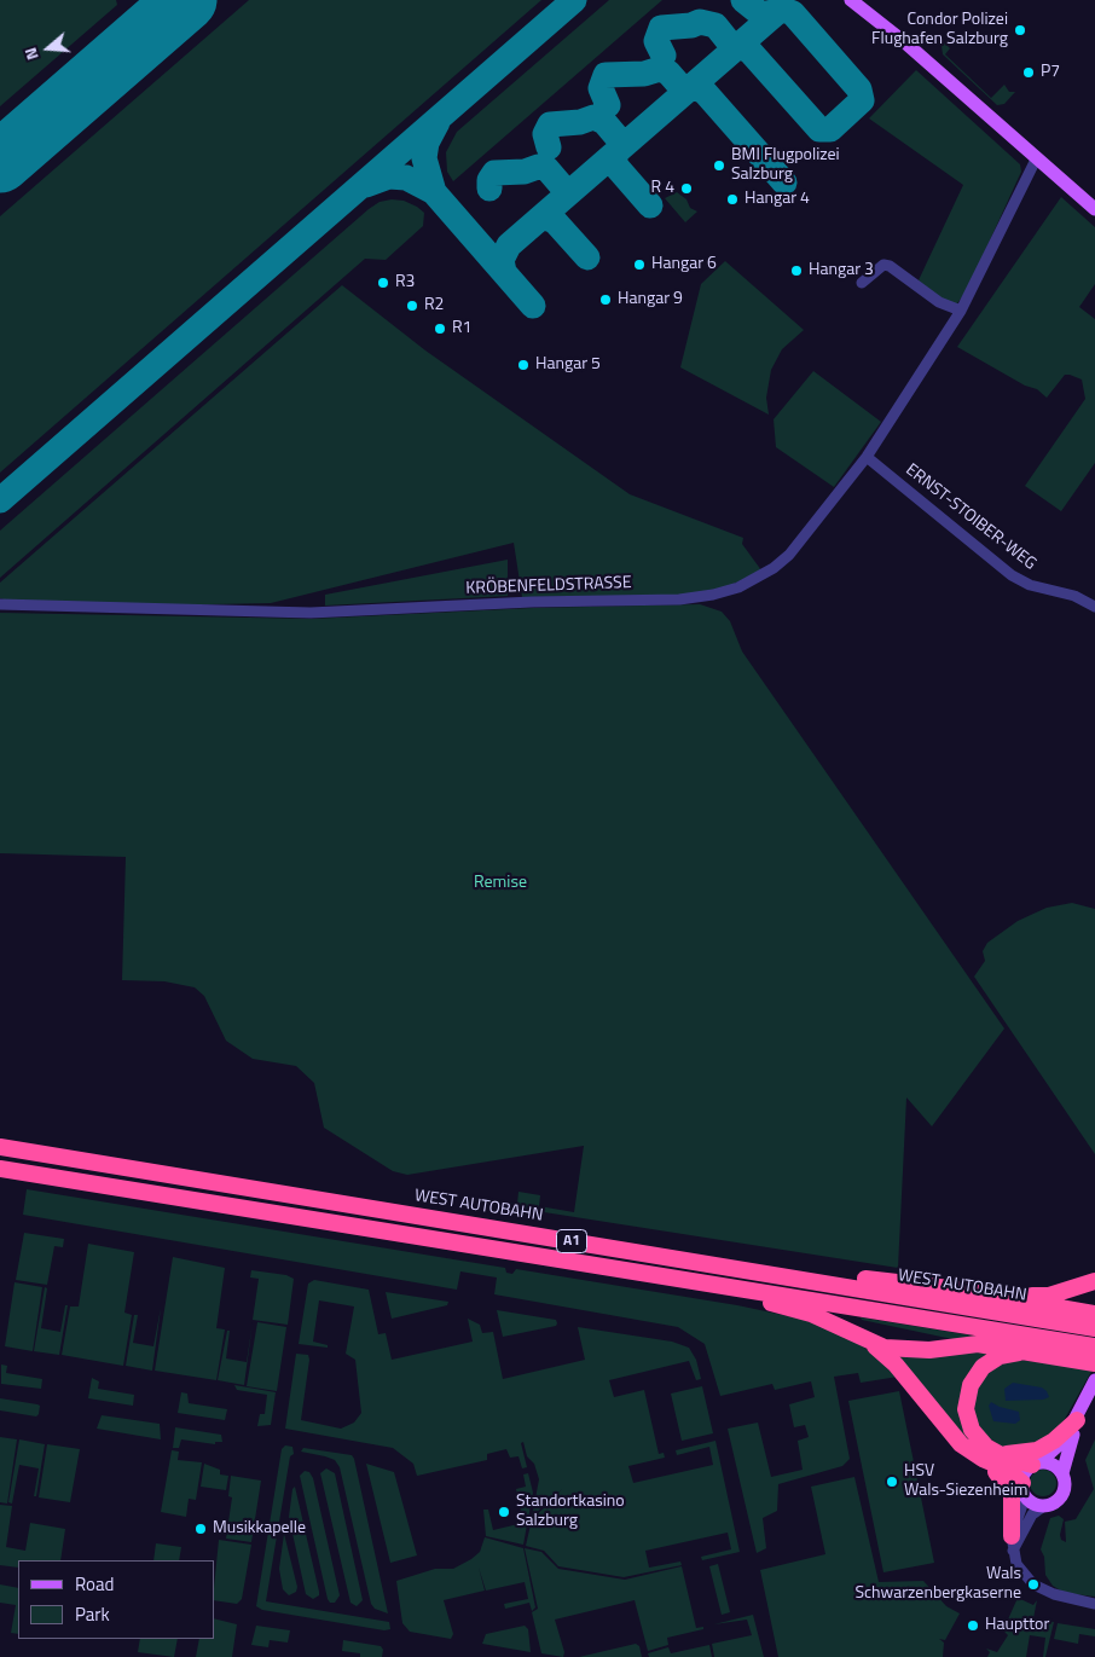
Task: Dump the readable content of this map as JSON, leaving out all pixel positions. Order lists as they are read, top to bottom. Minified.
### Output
{"streets":{"highway":["WEST AUTOBAHN","A1"],"street":["ERNST-STOIBER-WEG","KRÖBENFELDSTRASSE"]},"crossings":[["ERNST-STOIBER-WEG","KRÖBENFELDSTRASSE"]],"parks":["Remise"],"places":["Condor Polizei Flughafen Salzburg","P7","BMI Flugpolizei Salzburg","R 4","Hangar 4","Hangar 6","Hangar 3","R3","Hangar 9","R2","R1","Hangar 5","HSV Wals-Siezenheim","Standortkasino Salzburg","Musikkapelle","Wals Schwarzenbergkaserne","Haupttor"],"legend":["Road","Park"],"north":"left"}
